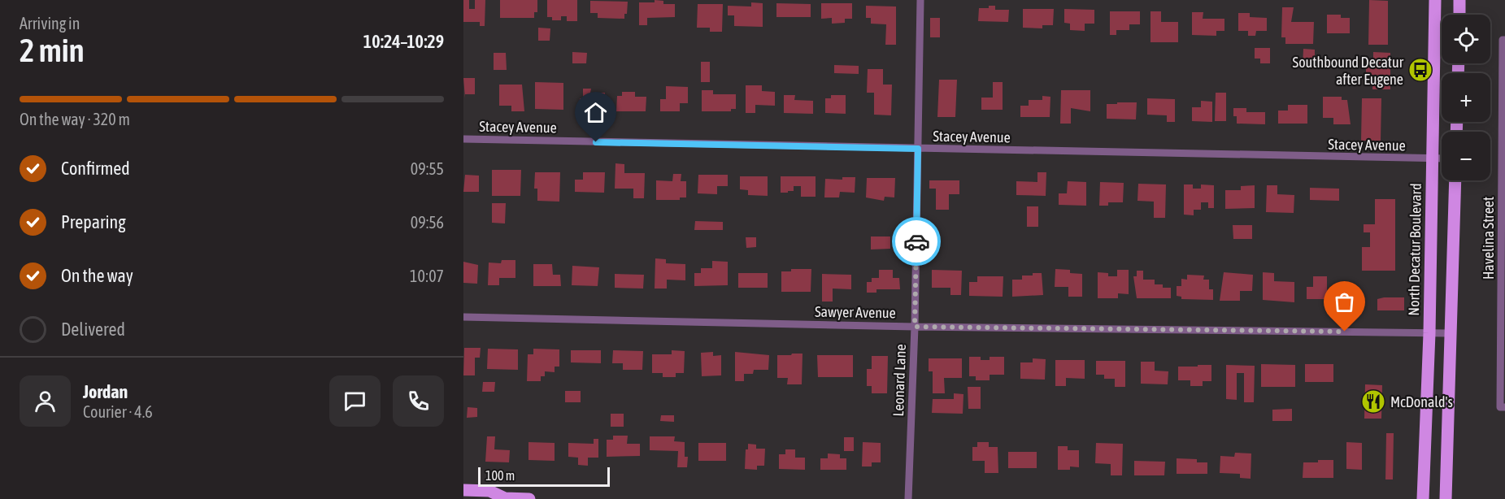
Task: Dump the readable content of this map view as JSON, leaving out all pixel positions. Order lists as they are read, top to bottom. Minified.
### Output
{"streets":{"main road":["North Decatur Boulevard"],"street":["Stacey Avenue","Havelina Street","Sawyer Avenue","Leonard Lane"]},"crossings":[["Stacey Avenue","North Decatur Boulevard"],["Stacey Avenue","Leonard Lane"],["North Decatur Boulevard","Sawyer Avenue"],["Sawyer Avenue","Leonard Lane"]],"places":{"bus stop":["Southbound Decatur after Eugene"],"restaurant":["McDonald's"]},"scale_bar":"100 m","page":{"heading":["2 min","Arriving in","10:24–10:29"],"panel":["Jordan","Courier · 4.6"],"map_buttons":["+","−"],"bar":"On the way · 320 m","list":[["Confirmed","09:55"],["Preparing","09:56"],["On the way","10:07"],"Delivered"],"scale":"100 m"}}
